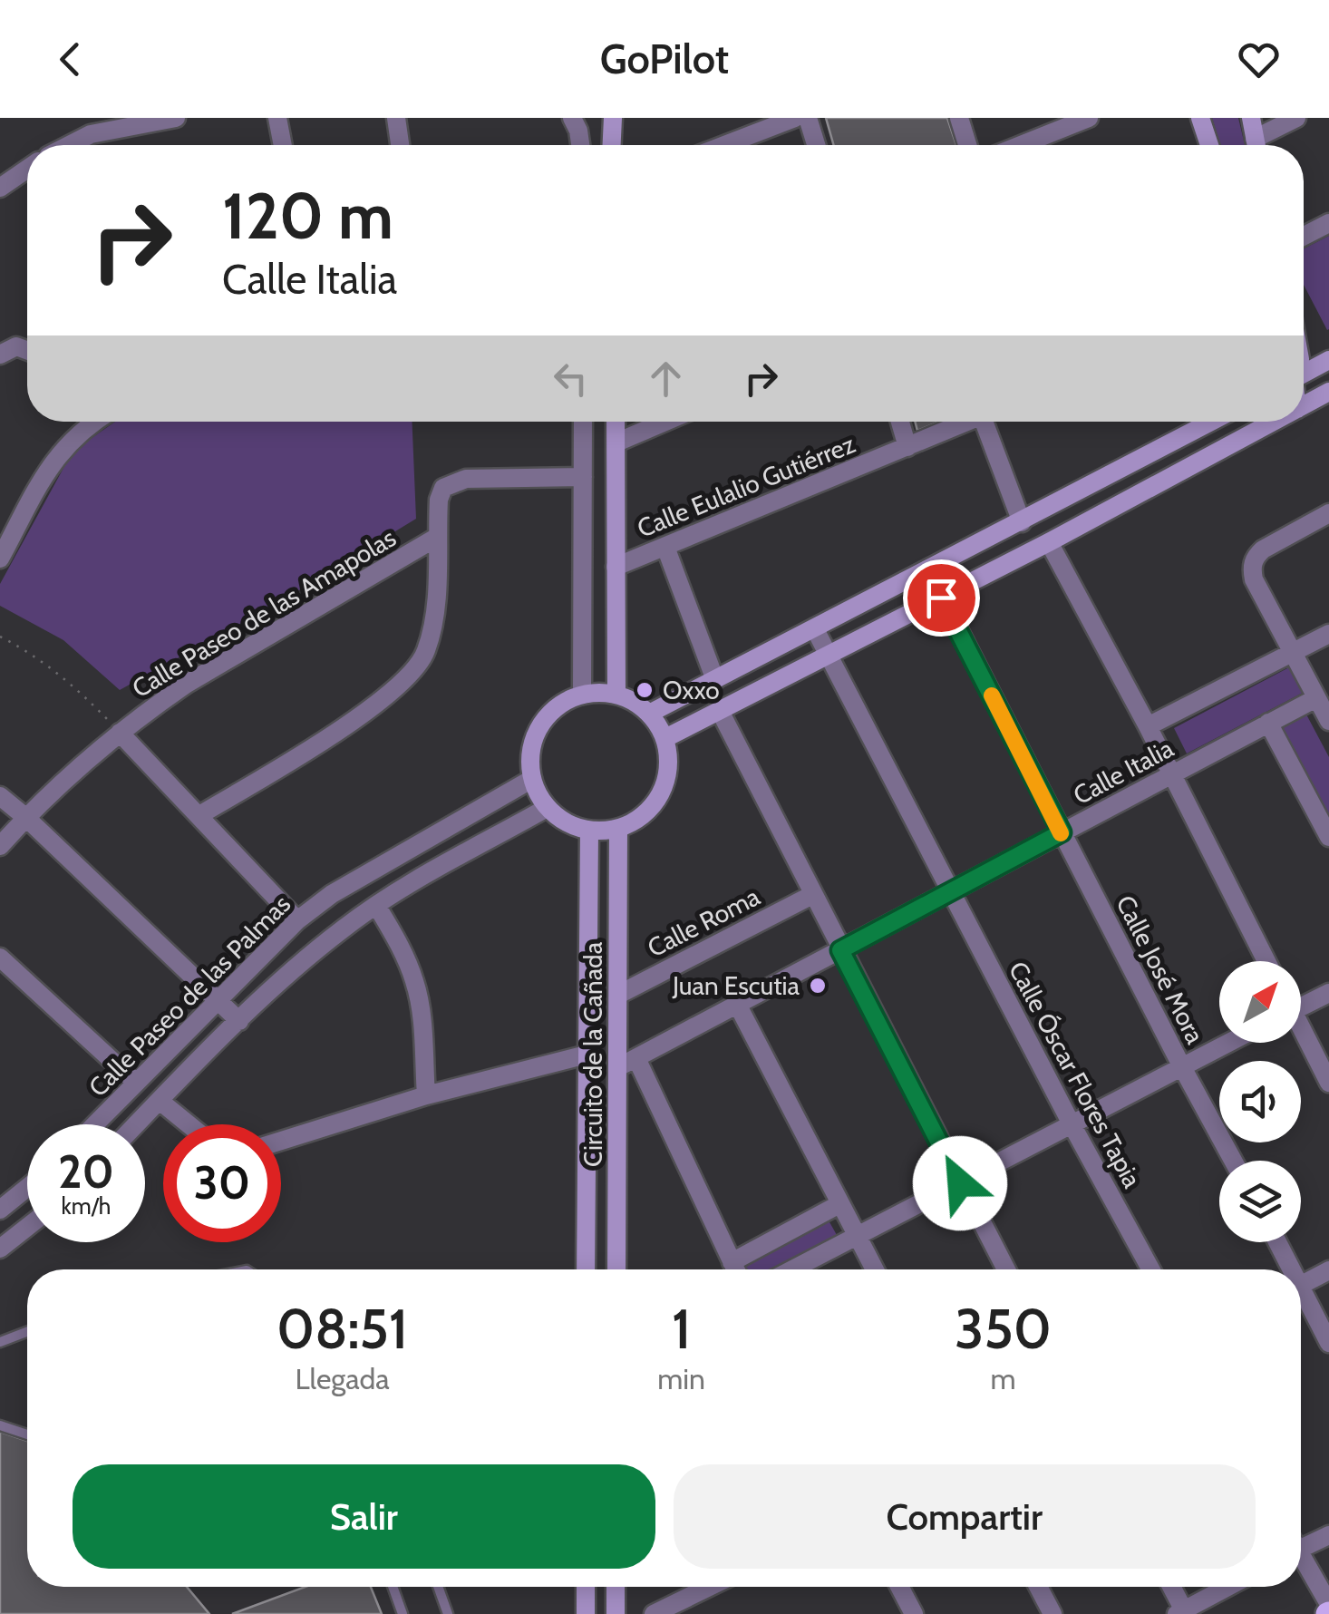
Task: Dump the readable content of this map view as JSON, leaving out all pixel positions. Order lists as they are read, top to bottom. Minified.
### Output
{"streets":{"street":["Calle Eulalio Gutiérrez","Calle Paseo de las Amapolas","Calle Italia","Calle Roma","Calle José Mora","Calle Paseo de las Palmas","Circuito de la Cañada","Calle Óscar Flores Tapia"]},"crossings":[["Calle Italia","Calle José Mora"],["Calle Italia","Circuito de la Cañada"],["Calle Italia","Calle Óscar Flores Tapia"],["Calle Roma","Circuito de la Cañada"],["Calle Paseo de las Palmas","Circuito de la Cañada"]],"places":["Oxxo","Juan Escutia"],"north":"top right","page":{"header":"GoPilot","turn":["120 m","Calle Italia"],"speed":"20 km/h","limit":"30","eta":["08:51","Llegada","1","min","350","m"],"buttons":["Salir","Compartir"]}}
